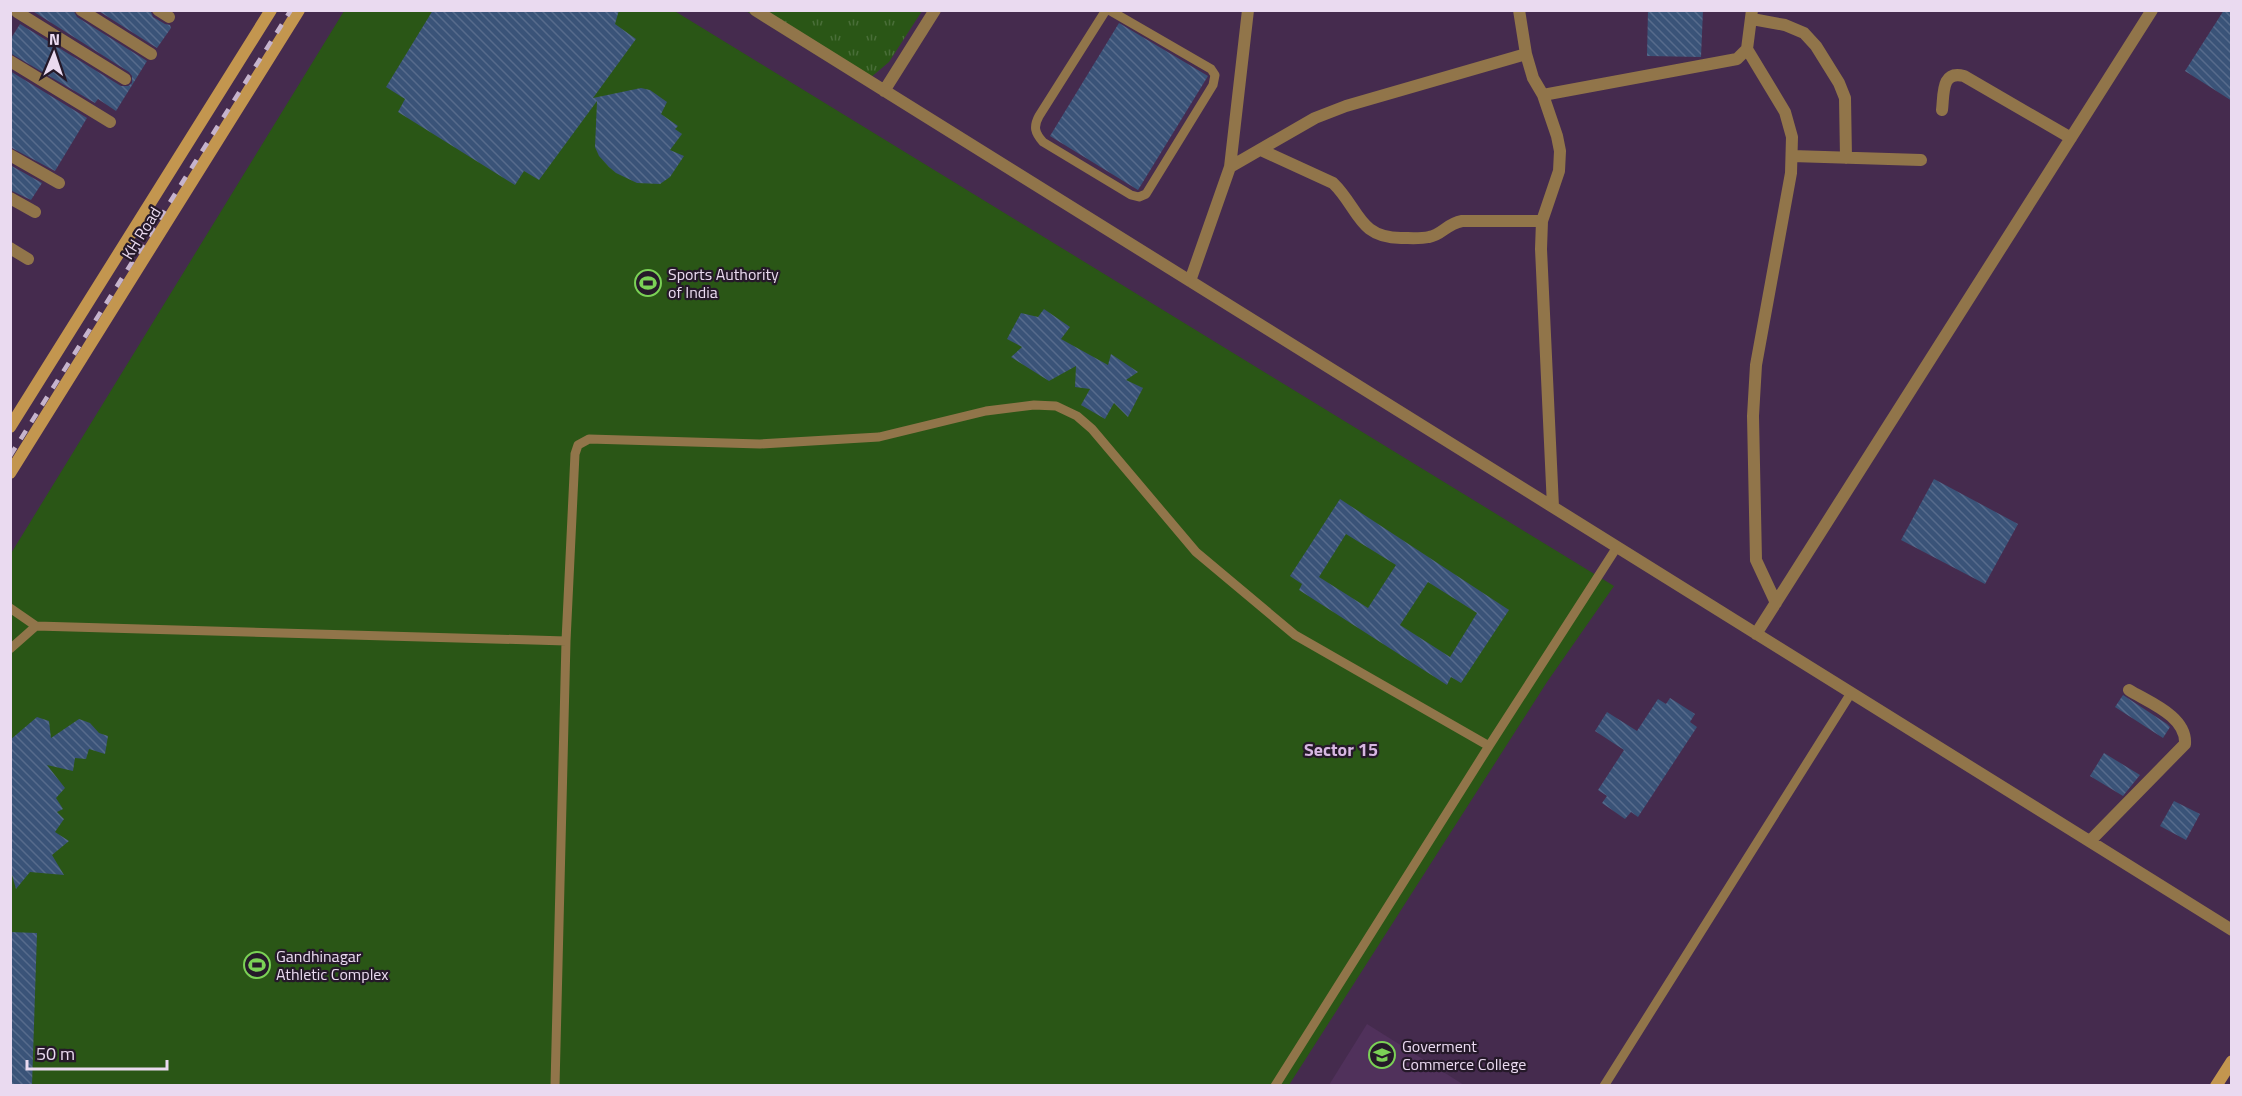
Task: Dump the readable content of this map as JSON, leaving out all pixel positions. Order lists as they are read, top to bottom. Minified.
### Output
{"streets":{"main road":["KH Road"]},"districts":["Sector 15"],"places":{"sports":["Sports Authority of India","Gandhinagar Athletic Complex"],"school or university":["Goverment Commerce College"]},"scale_bar":"50 m","north":"top"}
